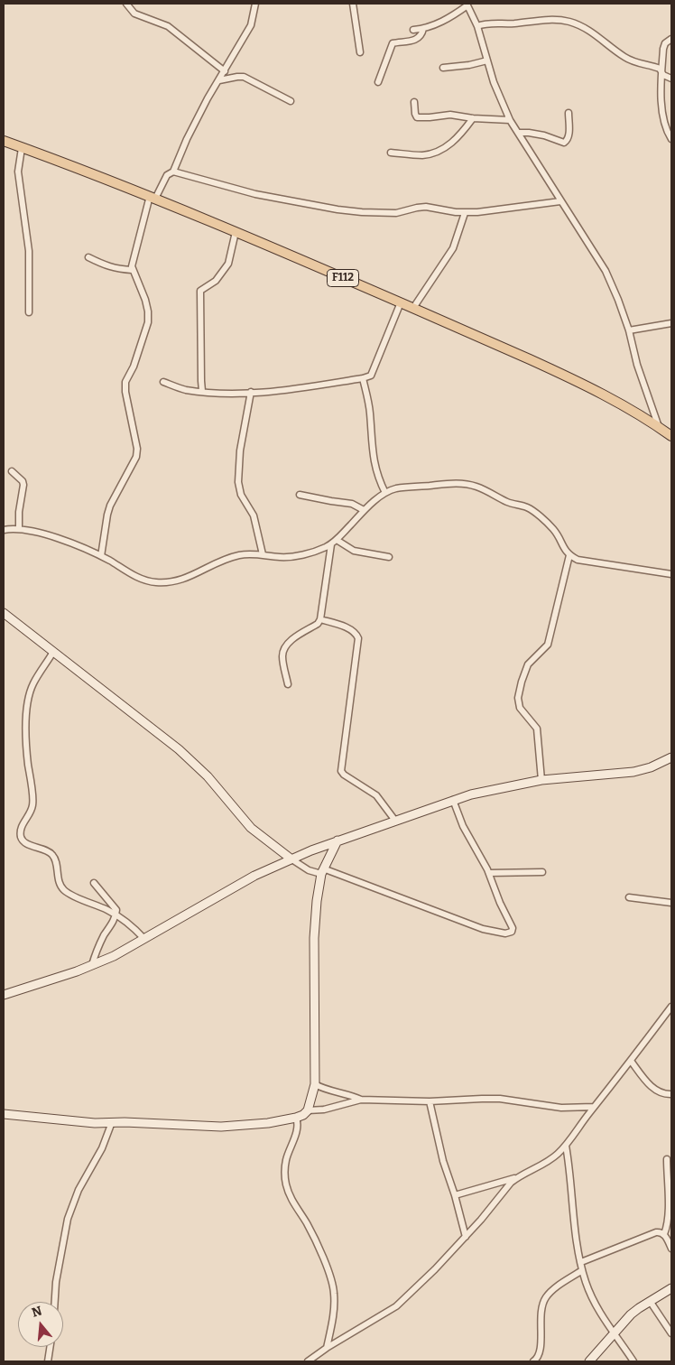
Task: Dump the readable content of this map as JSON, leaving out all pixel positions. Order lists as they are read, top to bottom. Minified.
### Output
{"streets":{"main road":["F112"]},"north":"top"}
